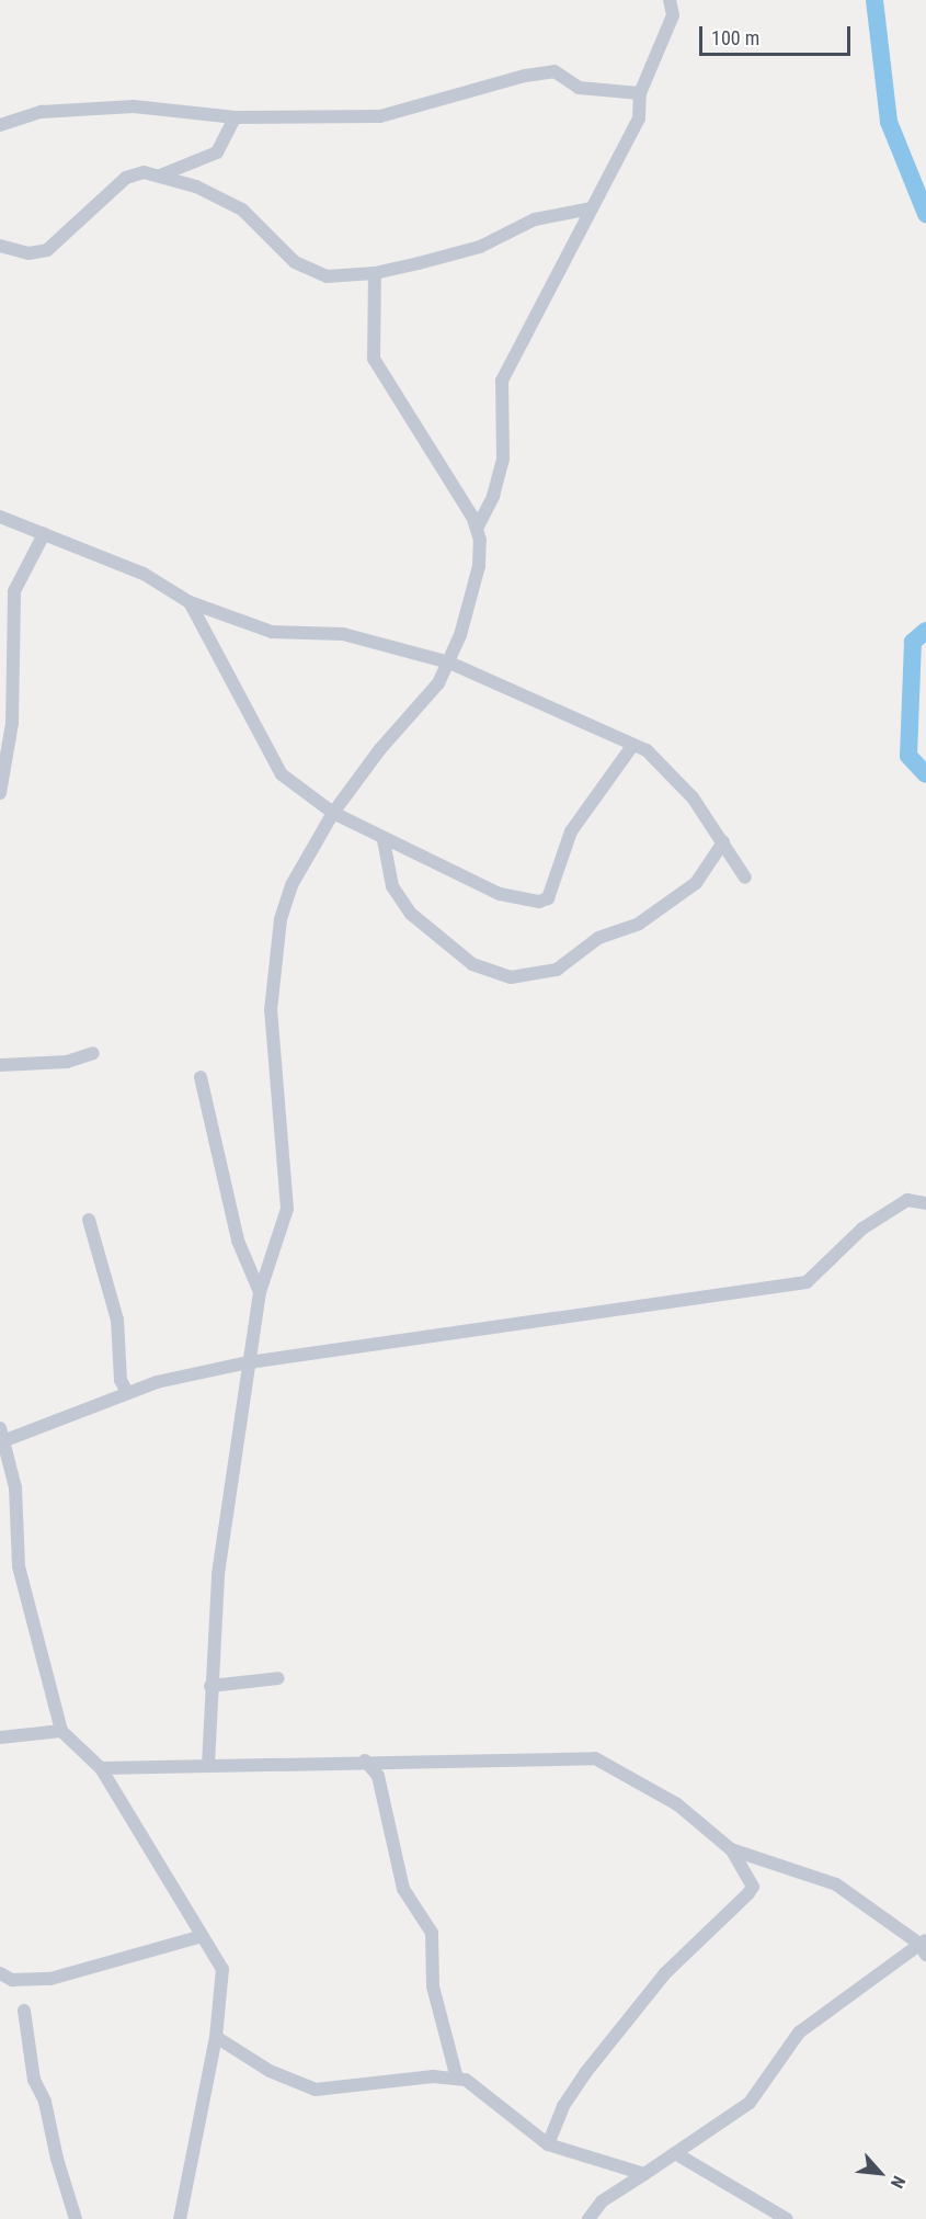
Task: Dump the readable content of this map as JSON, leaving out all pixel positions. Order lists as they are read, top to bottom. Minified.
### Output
{"scale_bar":"100 m","north":"bottom right"}
